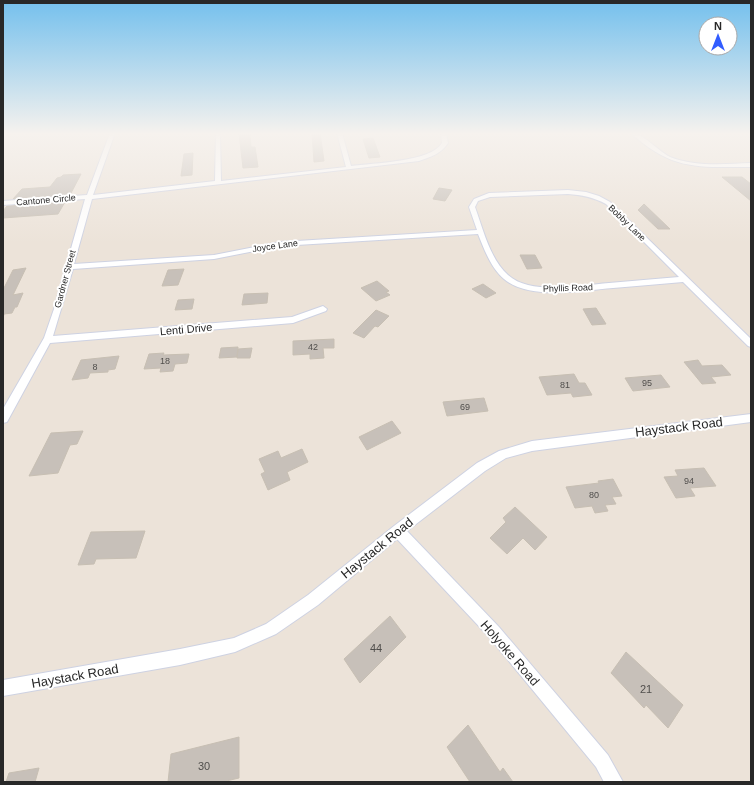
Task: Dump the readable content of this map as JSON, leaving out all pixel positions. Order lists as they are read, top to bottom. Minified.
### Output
{"streets":{"street":["Cantone Circle","Bobby Lane","Joyce Lane","Gardner Street","Phyllis Road","Lenti Drive","Haystack Road","Holyoke Road"]},"crossings":[["Cantone Circle","Gardner Street"],["Bobby Lane","Joyce Lane"],["Bobby Lane","Phyllis Road"],["Joyce Lane","Gardner Street"],["Joyce Lane","Phyllis Road"],["Gardner Street","Lenti Drive"],["Haystack Road","Holyoke Road"]],"house_numbers":["42","18","8","95","81","69","94","80","44","21","30"],"north":"top"}
